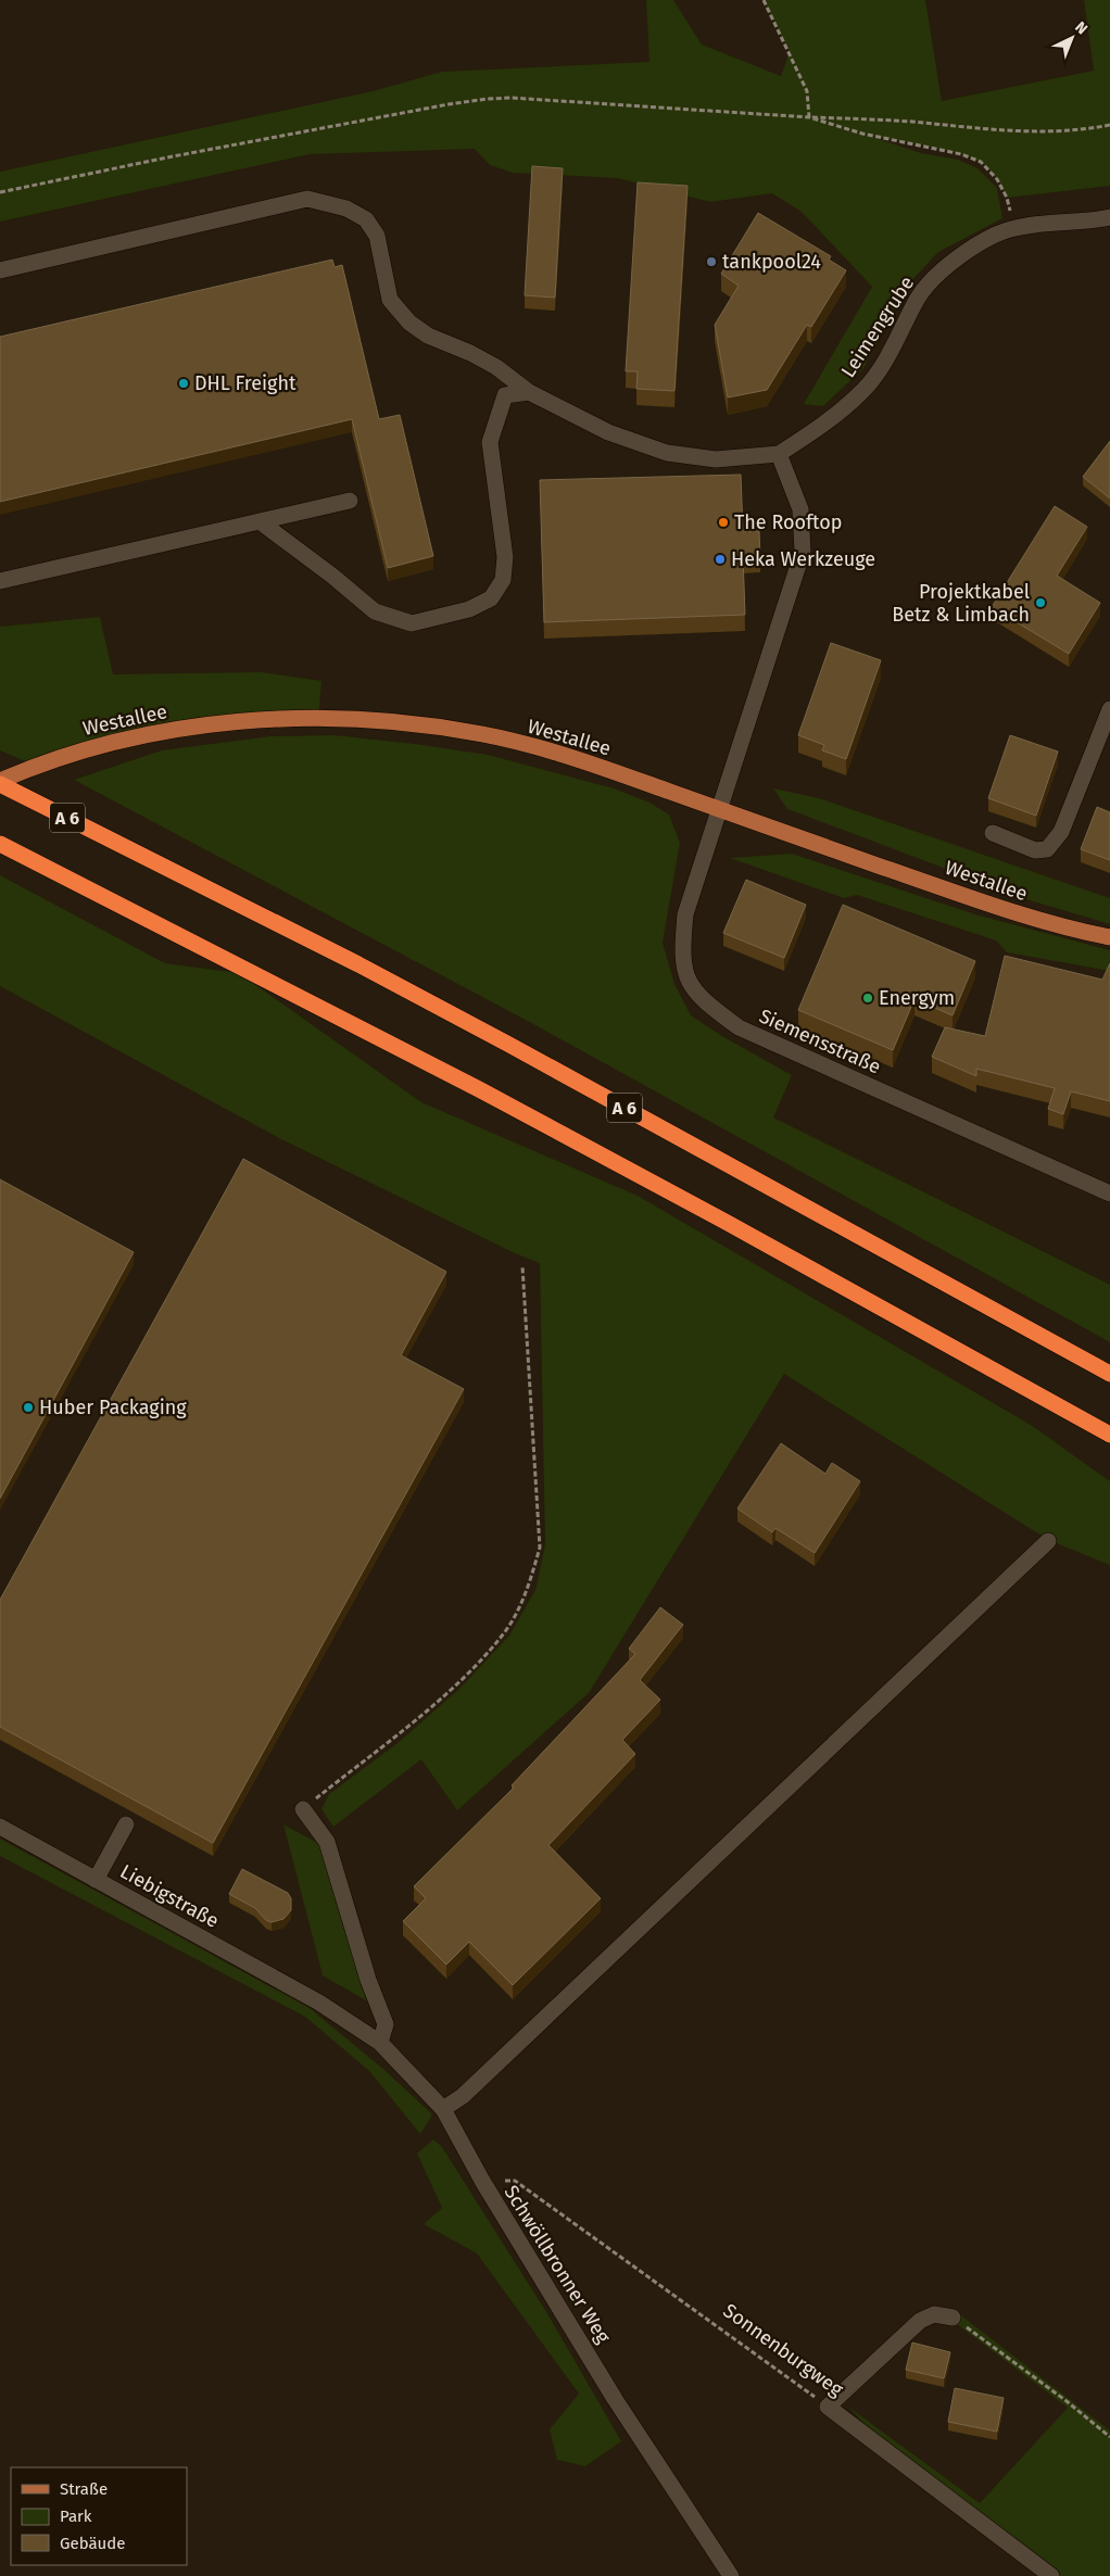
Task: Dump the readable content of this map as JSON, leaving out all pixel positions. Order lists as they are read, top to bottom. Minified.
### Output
{"streets":{"highway":["A 6"],"main road":["Westallee"],"street":["Leimengrube","Siemensstraße","Liebigstraße","Schwöllbronner Weg","Sonnenburgweg"]},"crossings":[["Westallee","A 6"],["Westallee","Siemensstraße"],["Liebigstraße","Schwöllbronner Weg"],["Schwöllbronner Weg","Sonnenburgweg"]],"places":["tankpool24","DHL Freight","The Rooftop","Heka Werkzeuge","Projektkabel Betz & Limbach","Energym","Huber Packaging"],"legend":["Straße","Park","Gebäude"],"north":"top right"}
